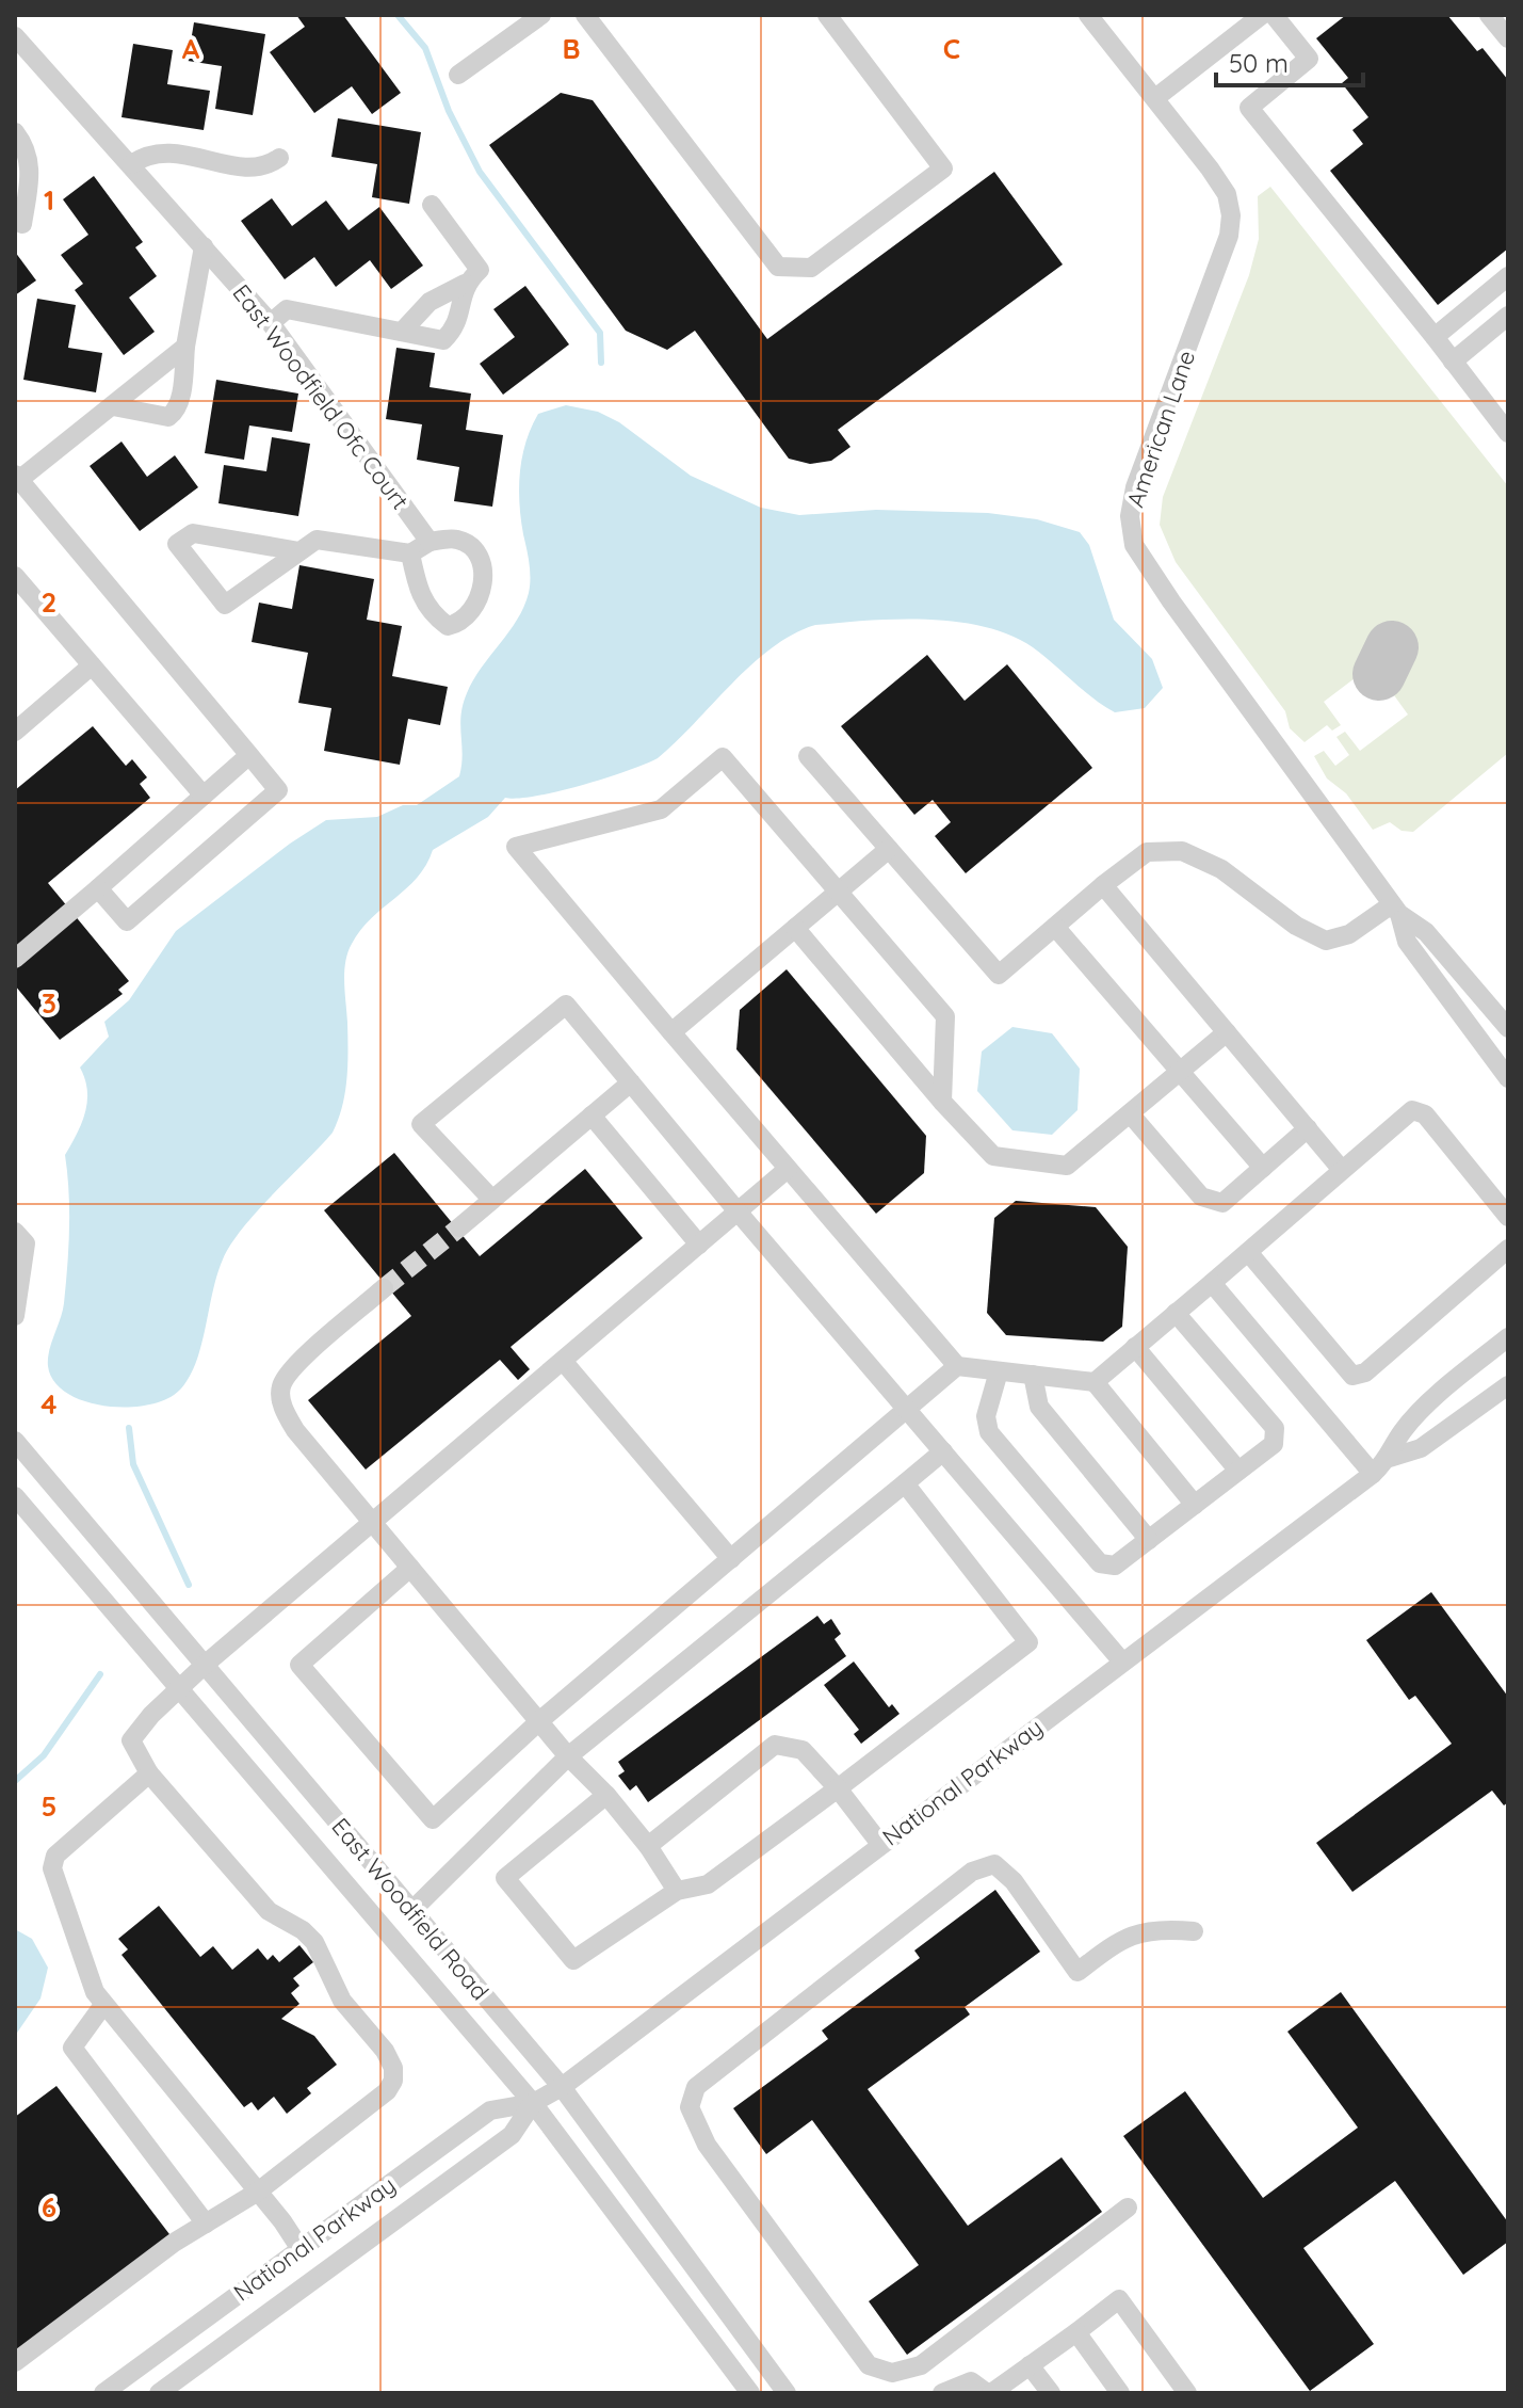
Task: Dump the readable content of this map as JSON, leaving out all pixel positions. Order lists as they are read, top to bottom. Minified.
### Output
{"streets":{"street":["East Woodfield Ofc Court","American Lane","National Parkway","East Woodfield Road"]},"crossings":[["National Parkway","East Woodfield Road"]],"scale_bar":"50 m","grid":{"columns":["A","B","C"],"rows":["1","2","3","4","5","6"]}}
